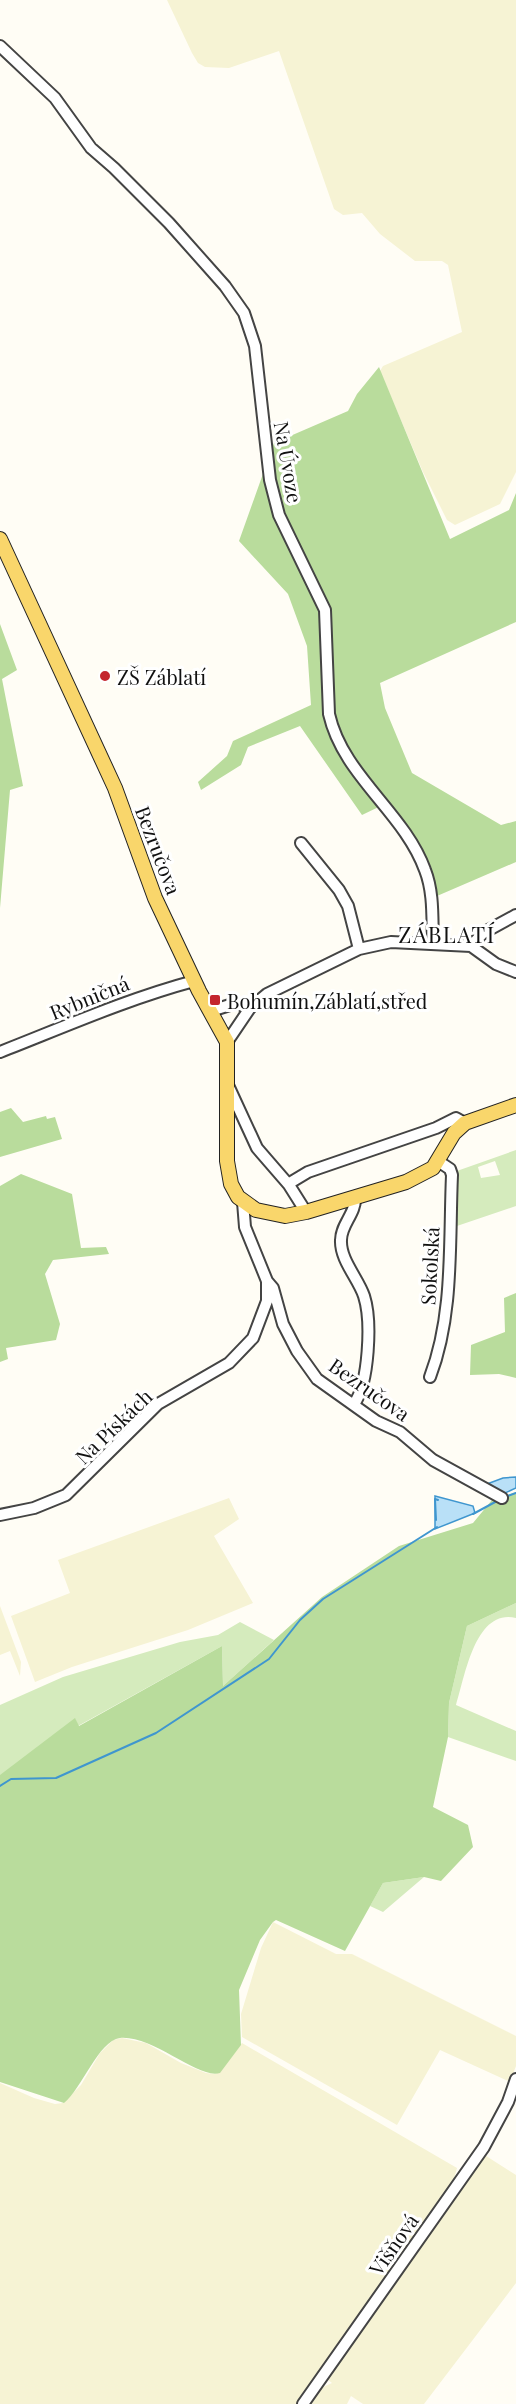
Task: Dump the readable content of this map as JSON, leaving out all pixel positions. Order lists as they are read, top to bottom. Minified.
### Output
{"streets":{"main road":["Bezručova"],"street":["Na Úvoze","Rybničná","Sokolská","Na Pískách","Višňová"]},"crossings":[["Bezručova","Rybničná"],["Bezručova","Na Pískách"]],"districts":["ZÁBLATÍ"],"places":{"other":["ZŠ Záblatí"],"transit":["Bohumín,Záblatí,střed"]}}
